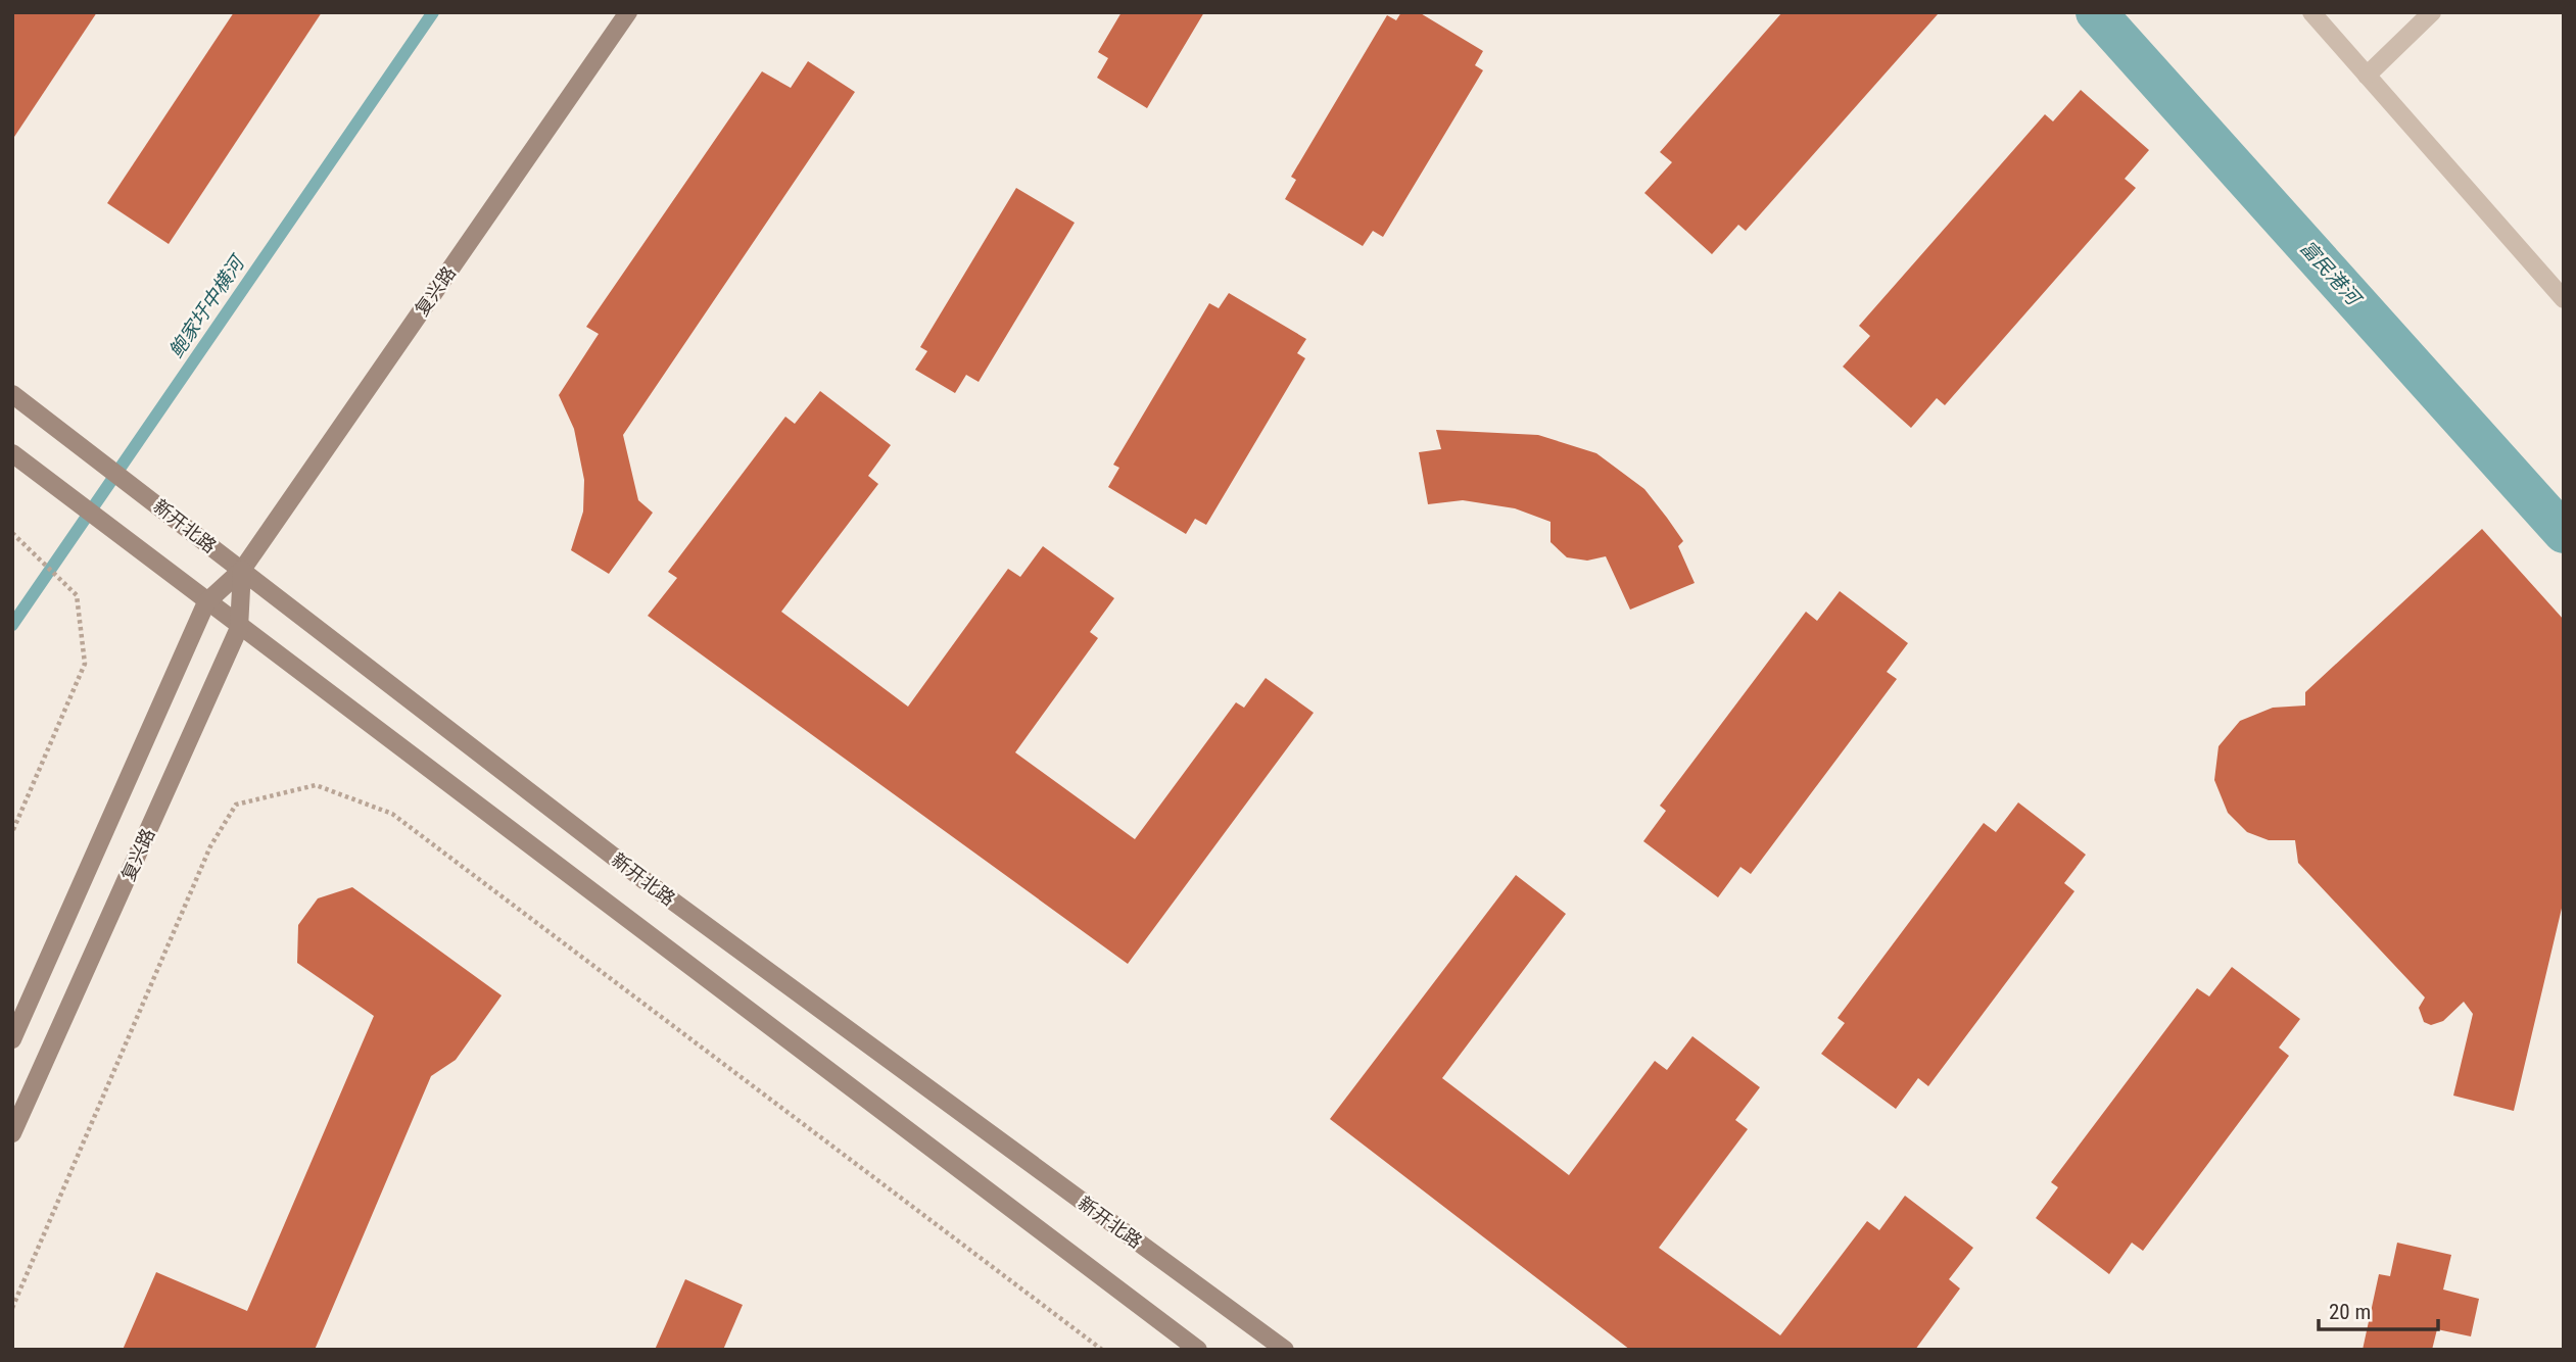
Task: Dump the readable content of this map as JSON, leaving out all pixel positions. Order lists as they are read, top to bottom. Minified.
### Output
{"streets":{"main road":["复兴路","新开北路"]},"crossings":[["复兴路","新开北路"]],"water":["富民港河","鲍家圩中横河"],"scale_bar":"20 m"}
